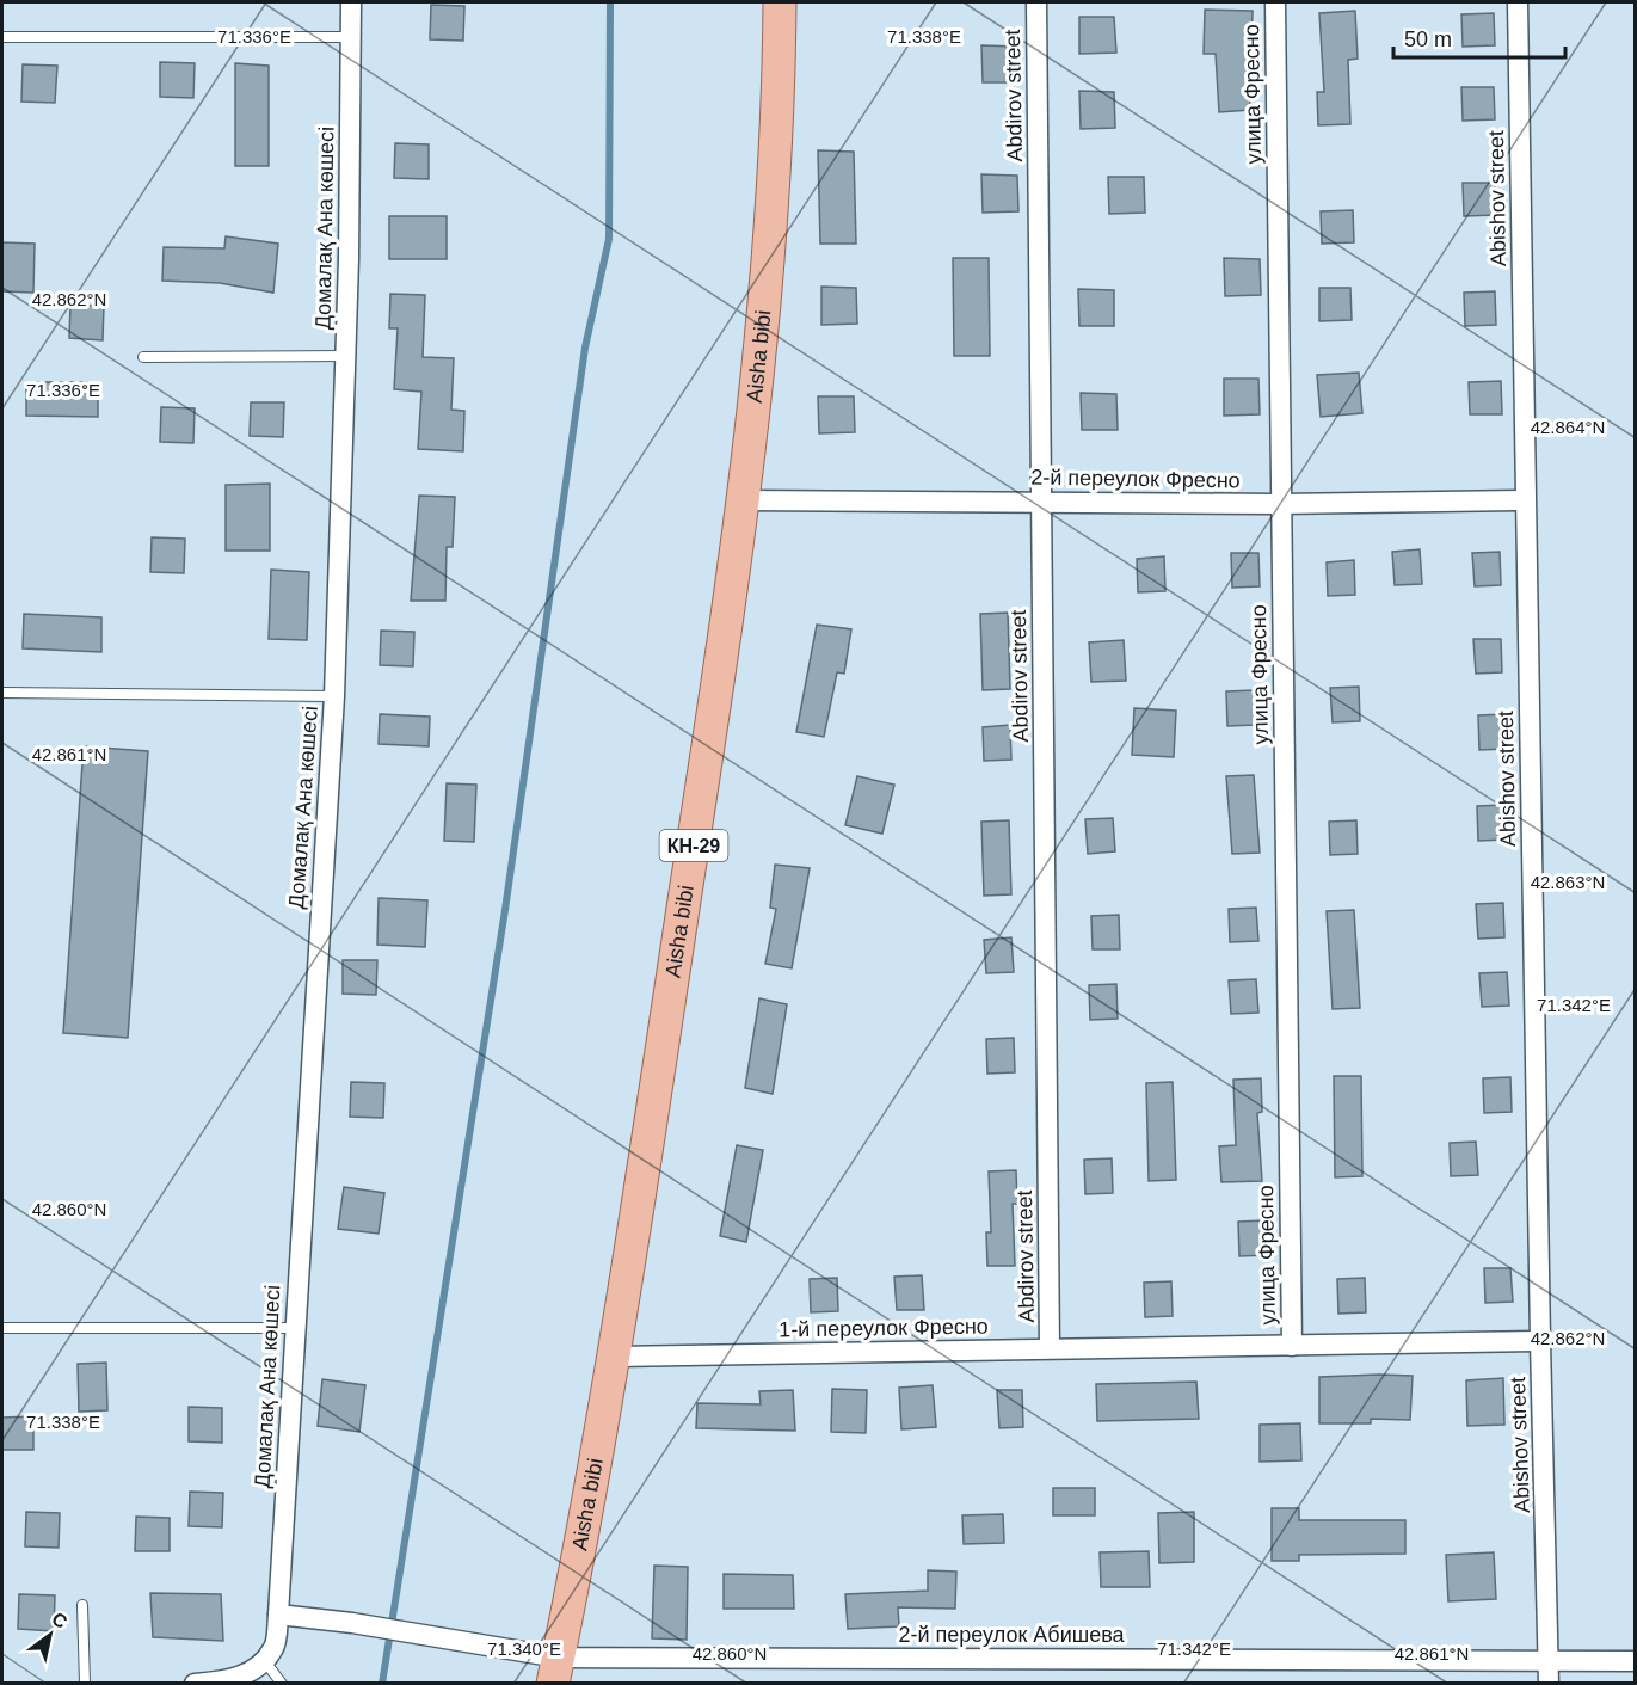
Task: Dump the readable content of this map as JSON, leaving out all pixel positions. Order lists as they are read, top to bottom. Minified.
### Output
{"streets":{"main road":["Aisha bibi","КН-29"],"street":["улица Фресно","Abdirov street","Abishov street","Домалақ Ана көшесі","2-й переулок Фресно","1-й переулок Фресно","2-й переулок Абишева"]},"crossings":[["улица Фресно","2-й переулок Фресно"],["улица Фресно","1-й переулок Фресно"],["Abdirov street","2-й переулок Фресно"],["Abdirov street","1-й переулок Фресно"],["Abishov street","2-й переулок Фресно"],["Abishov street","1-й переулок Фресно"],["Abishov street","2-й переулок Абишева"],["Домалақ Ана көшесі","2-й переулок Абишева"],["Aisha bibi","2-й переулок Фресно"],["Aisha bibi","1-й переулок Фресно"],["Aisha bibi","2-й переулок Абишева"]],"scale_bar":"50 m","north":"top right","coordinates":["71.336°E","71.338°E","42.862°N","42.864°N","42.861°N","42.863°N","71.342°E","42.860°N","71.340°E"]}
